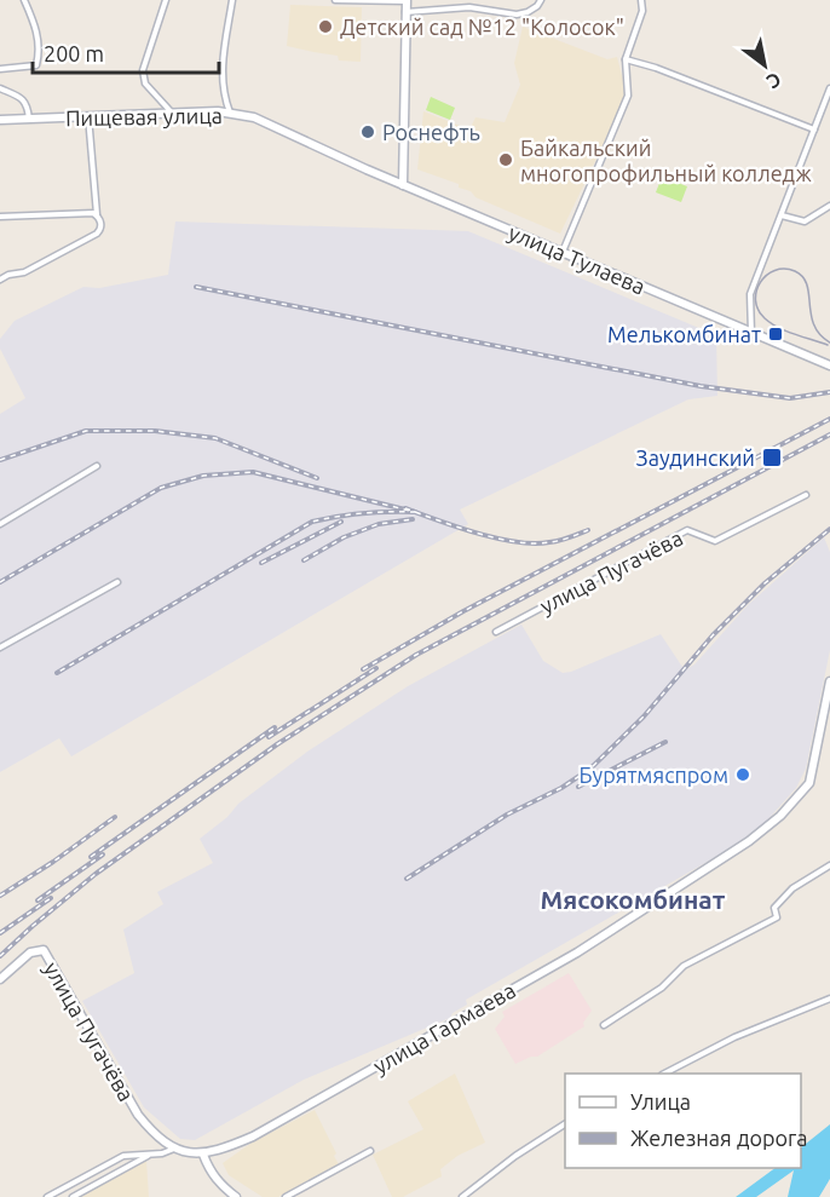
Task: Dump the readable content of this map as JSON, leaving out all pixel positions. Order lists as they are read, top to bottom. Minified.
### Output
{"streets":{"street":["Пищевая улица","улица Тулаева","улица Пугачёва","улица Гармаева"]},"crossings":[["Пищевая улица","улица Тулаева"]],"districts":["Мясокомбинат"],"places":{"other":["Детский сад №12 \"Колосок\"","Роснефть","Байкальский многопрофильный колледж","Бурятмяспром"],"transit":["Мелькомбинат","Заудинский"]},"legend":["Улица","Железная дорога"],"scale_bar":"200 m","north":"bottom right"}
